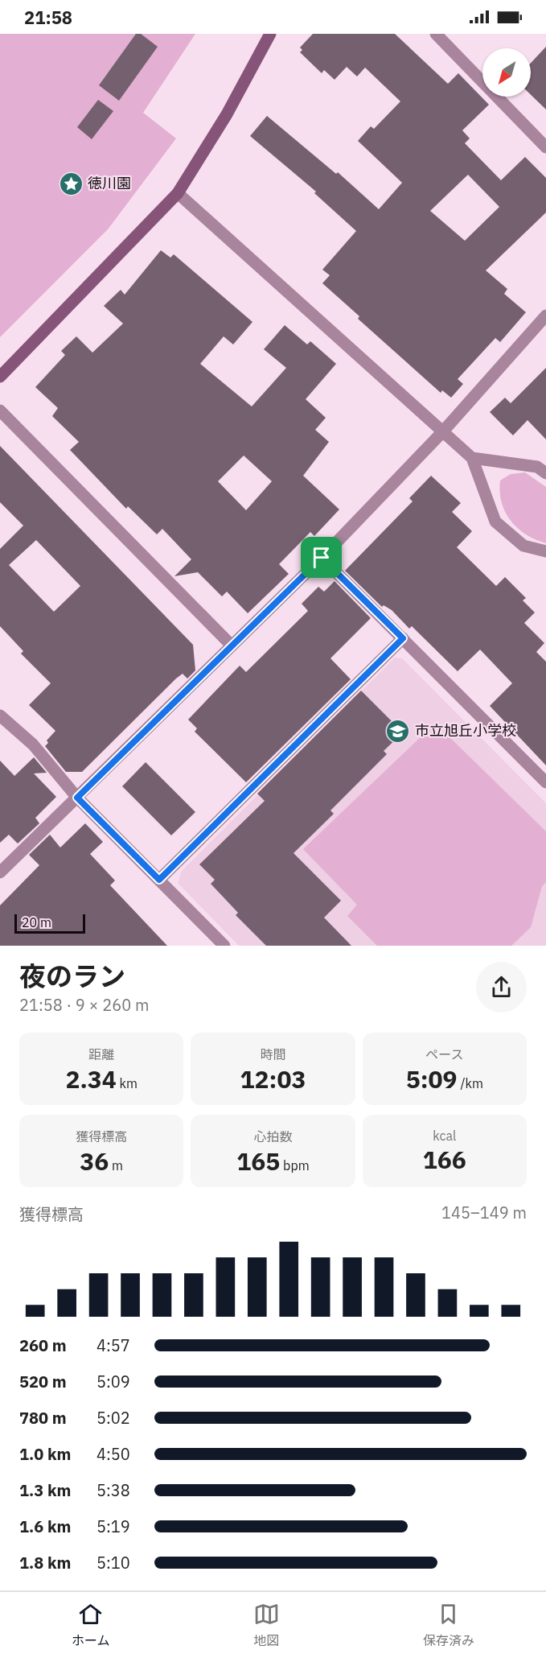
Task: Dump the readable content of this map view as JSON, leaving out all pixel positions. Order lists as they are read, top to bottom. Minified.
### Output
{"places":{"place":["徳川園"],"school or university":["市立旭丘小学校"]},"scale_bar":"20 m","north":"bottom left","page":{"status":"21:58","scale":"20 m","heading":["夜のラン","21:58 · 9 × 260 m"],"stats":[["距離","2.34 km"],["時間","12:03"],["ペース","5:09 /km"],["獲得標高","36 m"],["心拍数","165 bpm"],["kcal","166"]],"chart":["獲得標高","145–149 m"],"list":[{"name":"260 m","note":"4:57"},{"name":"520 m","note":"5:09"},{"name":"780 m","note":"5:02"},{"name":"1.0 km","note":"4:50"},{"name":"1.3 km","note":"5:38"},{"name":"1.6 km","note":"5:19"},{"name":"1.8 km","note":"5:10"}],"tabs":["ホーム","地図","保存済み"]}}
